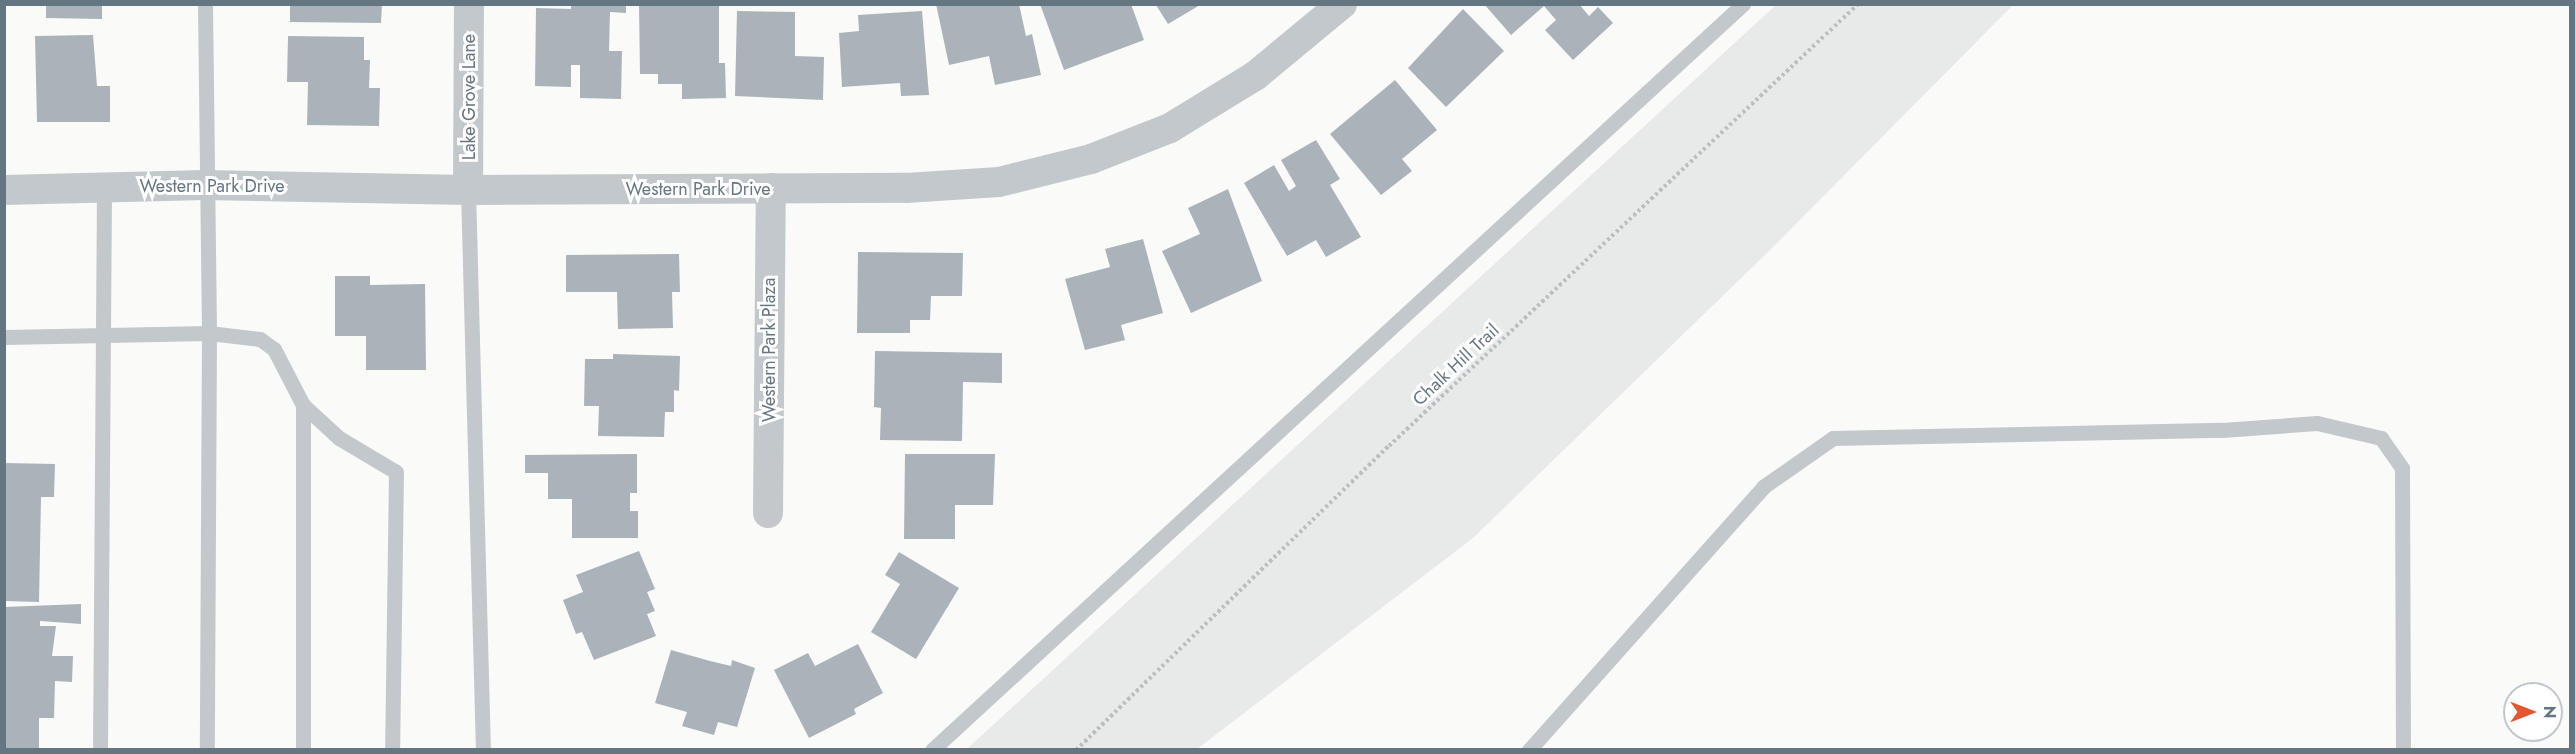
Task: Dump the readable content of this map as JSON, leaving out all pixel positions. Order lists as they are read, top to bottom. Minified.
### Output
{"streets":{"street":["Lake Grove Lane","Western Park Drive","Western Park Plaza"],"path":["Chalk Hill Trail"]},"crossings":[["Lake Grove Lane","Western Park Drive"],["Western Park Drive","Western Park Plaza"]],"north":"right"}
